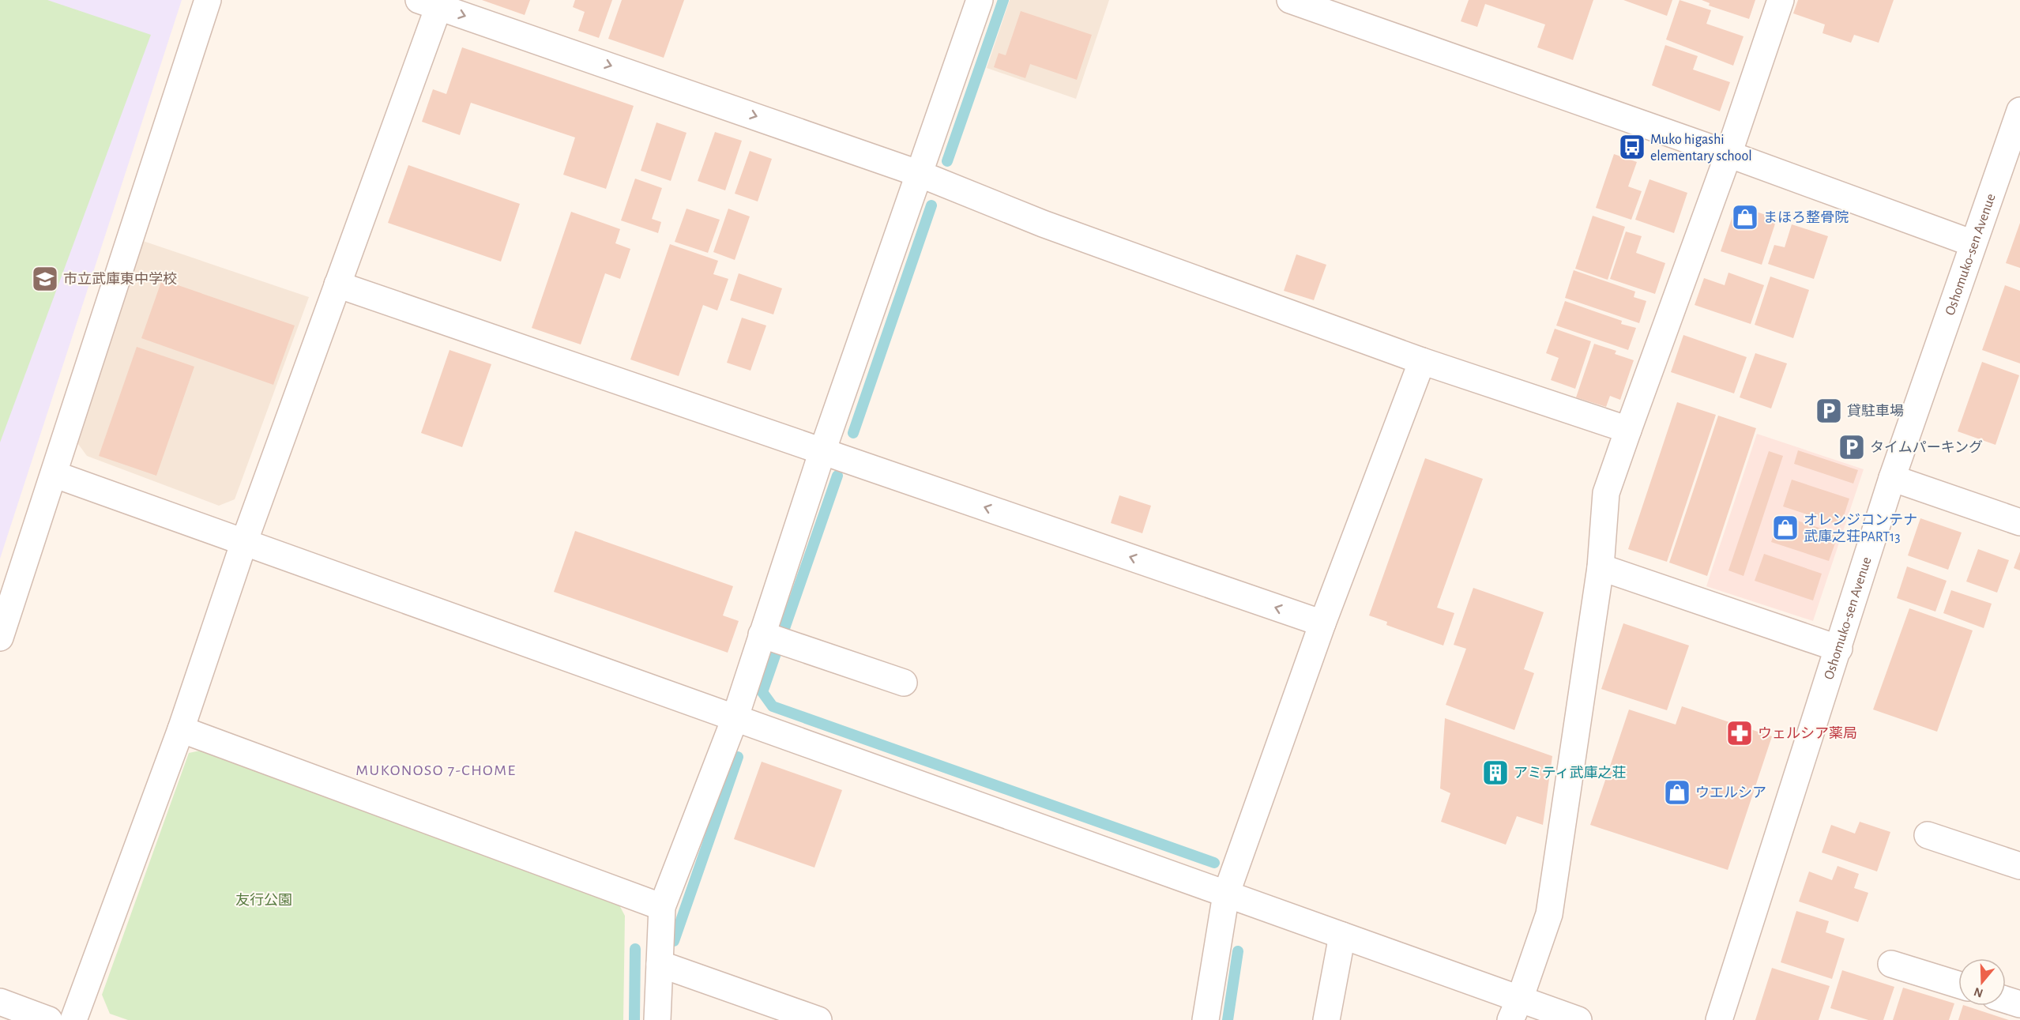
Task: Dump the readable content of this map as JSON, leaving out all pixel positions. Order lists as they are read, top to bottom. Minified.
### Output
{"streets":{"street":["Oshomuko-sen Avenue"]},"districts":["MUKONOSO 7-CHOME"],"parks":["友行公園"],"places":{"bus stop":["Muko higashi elementary school"],"shop":["まほろ整骨院","オレンジコンテナ 武庫之荘PART13","ウエルシア"],"school or university":["市立武庫東中学校"],"parking":["貸駐車場","タイムパーキング"],"pharmacy":["ウェルシア薬局"],"building":["アミティ武庫之荘"]},"north":"bottom"}
